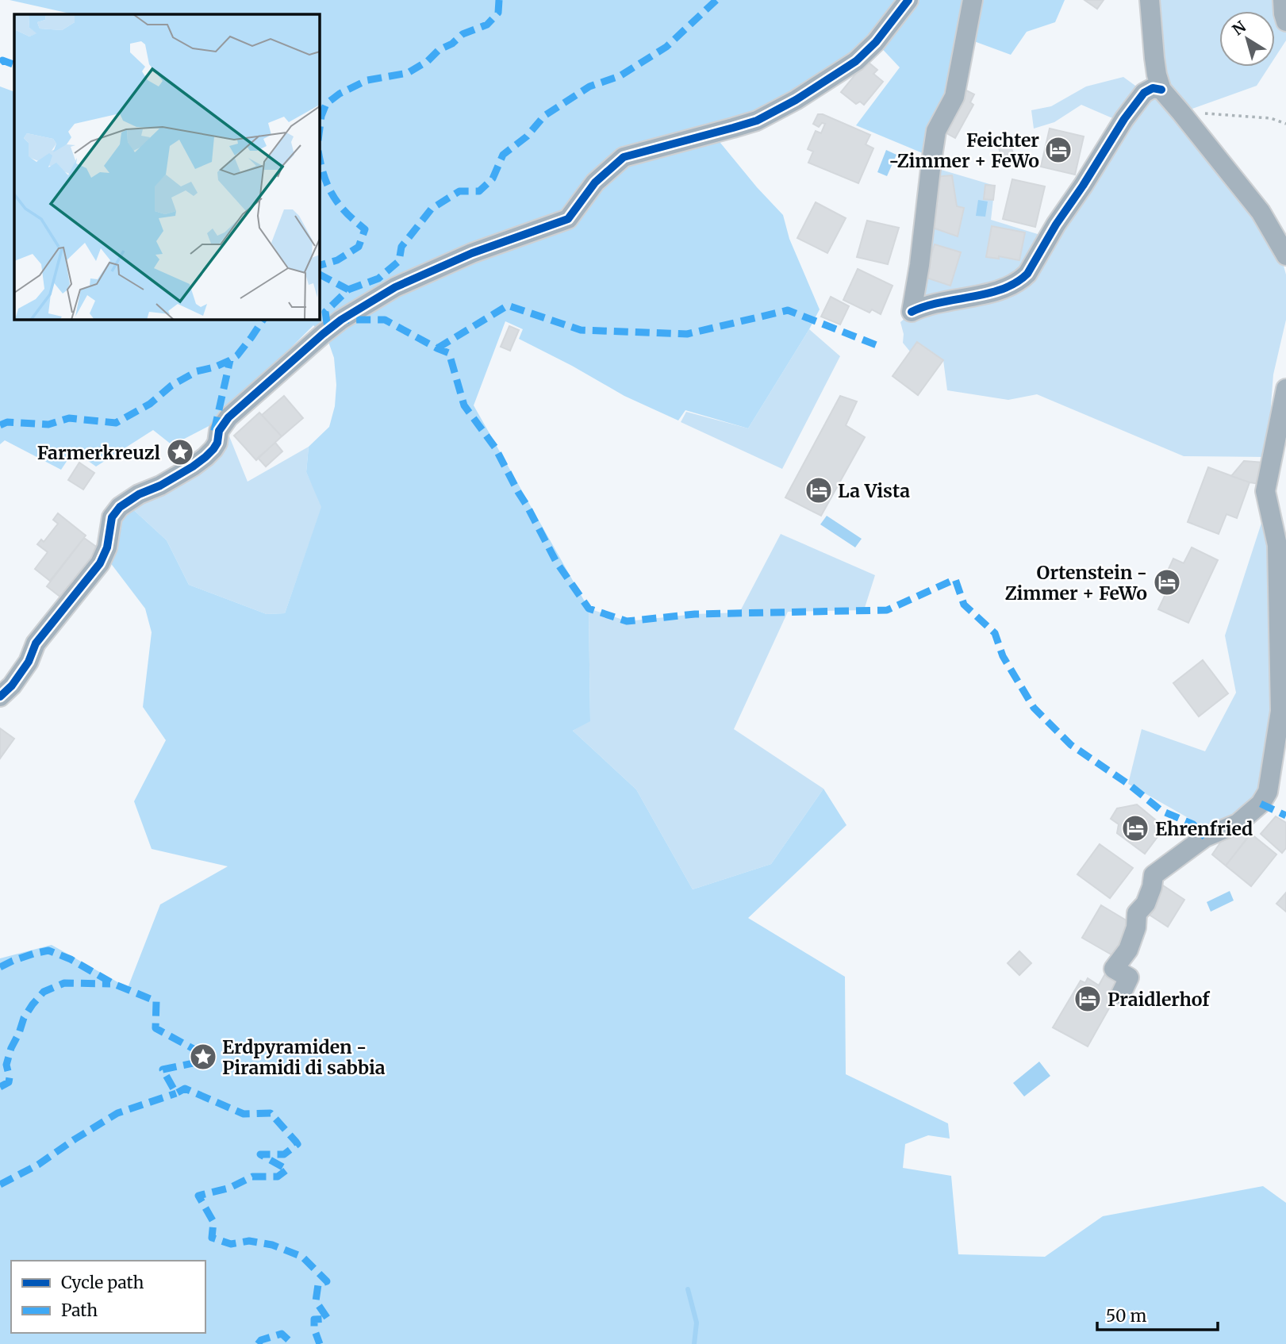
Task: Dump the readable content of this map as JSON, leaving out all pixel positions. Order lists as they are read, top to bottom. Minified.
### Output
{"places":{"hotel":["Feichter -Zimmer + FeWo","La Vista","Ortenstein - Zimmer + FeWo","Ehrenfried","Praidlerhof"],"place":["Farmerkreuzl","Erdpyramiden - Piramidi di sabbia"]},"legend":["Cycle path","Path"],"scale_bar":"50 m","north":"top left"}
